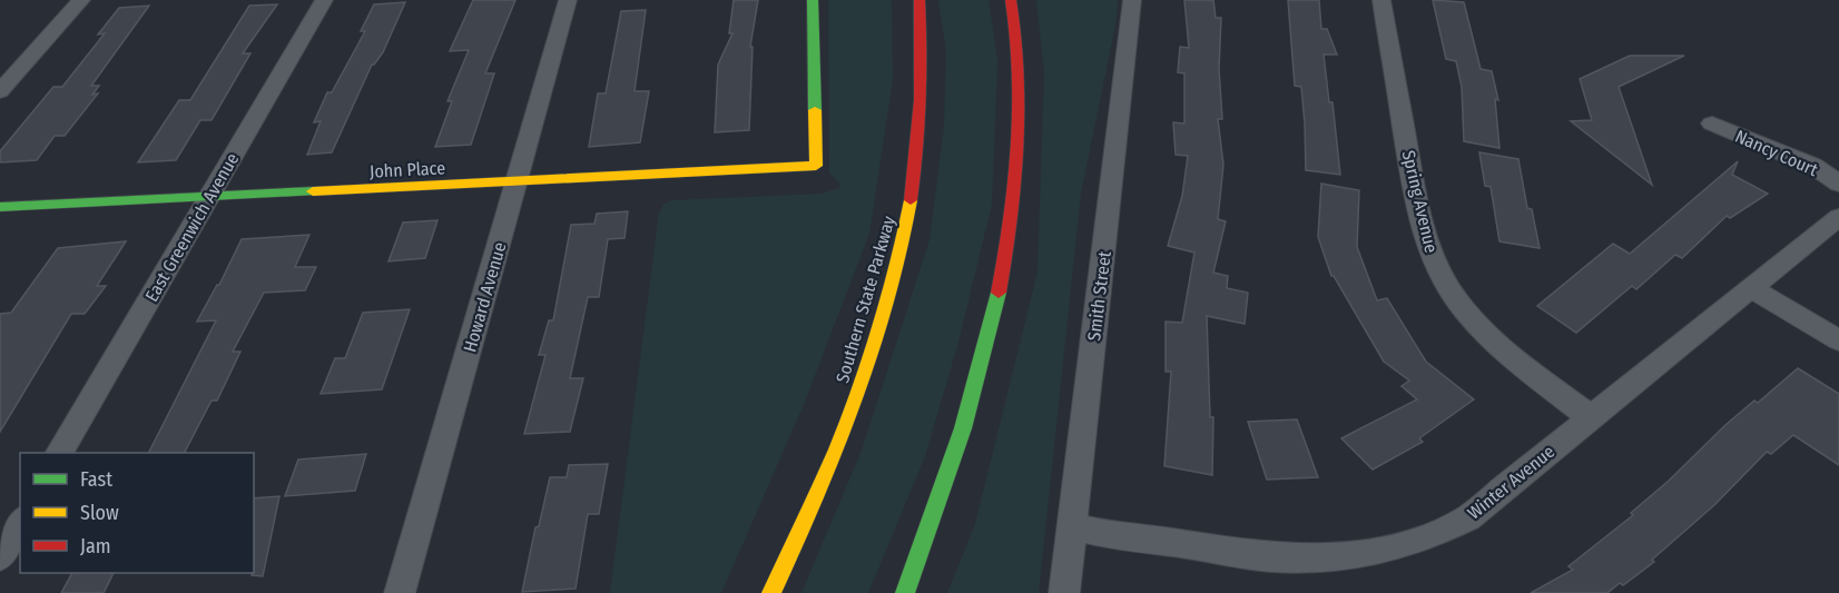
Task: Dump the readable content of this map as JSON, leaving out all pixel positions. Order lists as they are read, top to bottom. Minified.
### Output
{"streets":{"main road":["John Place","Southern State Parkway"],"street":["Nancy Court","Spring Avenue","East Greenwich Avenue","Smith Street","Howard Avenue","Winter Avenue"]},"crossings":[["John Place","East Greenwich Avenue"],["John Place","Howard Avenue"],["Spring Avenue","Winter Avenue"],["Smith Street","Winter Avenue"]],"legend":["Fast","Slow","Jam"]}
